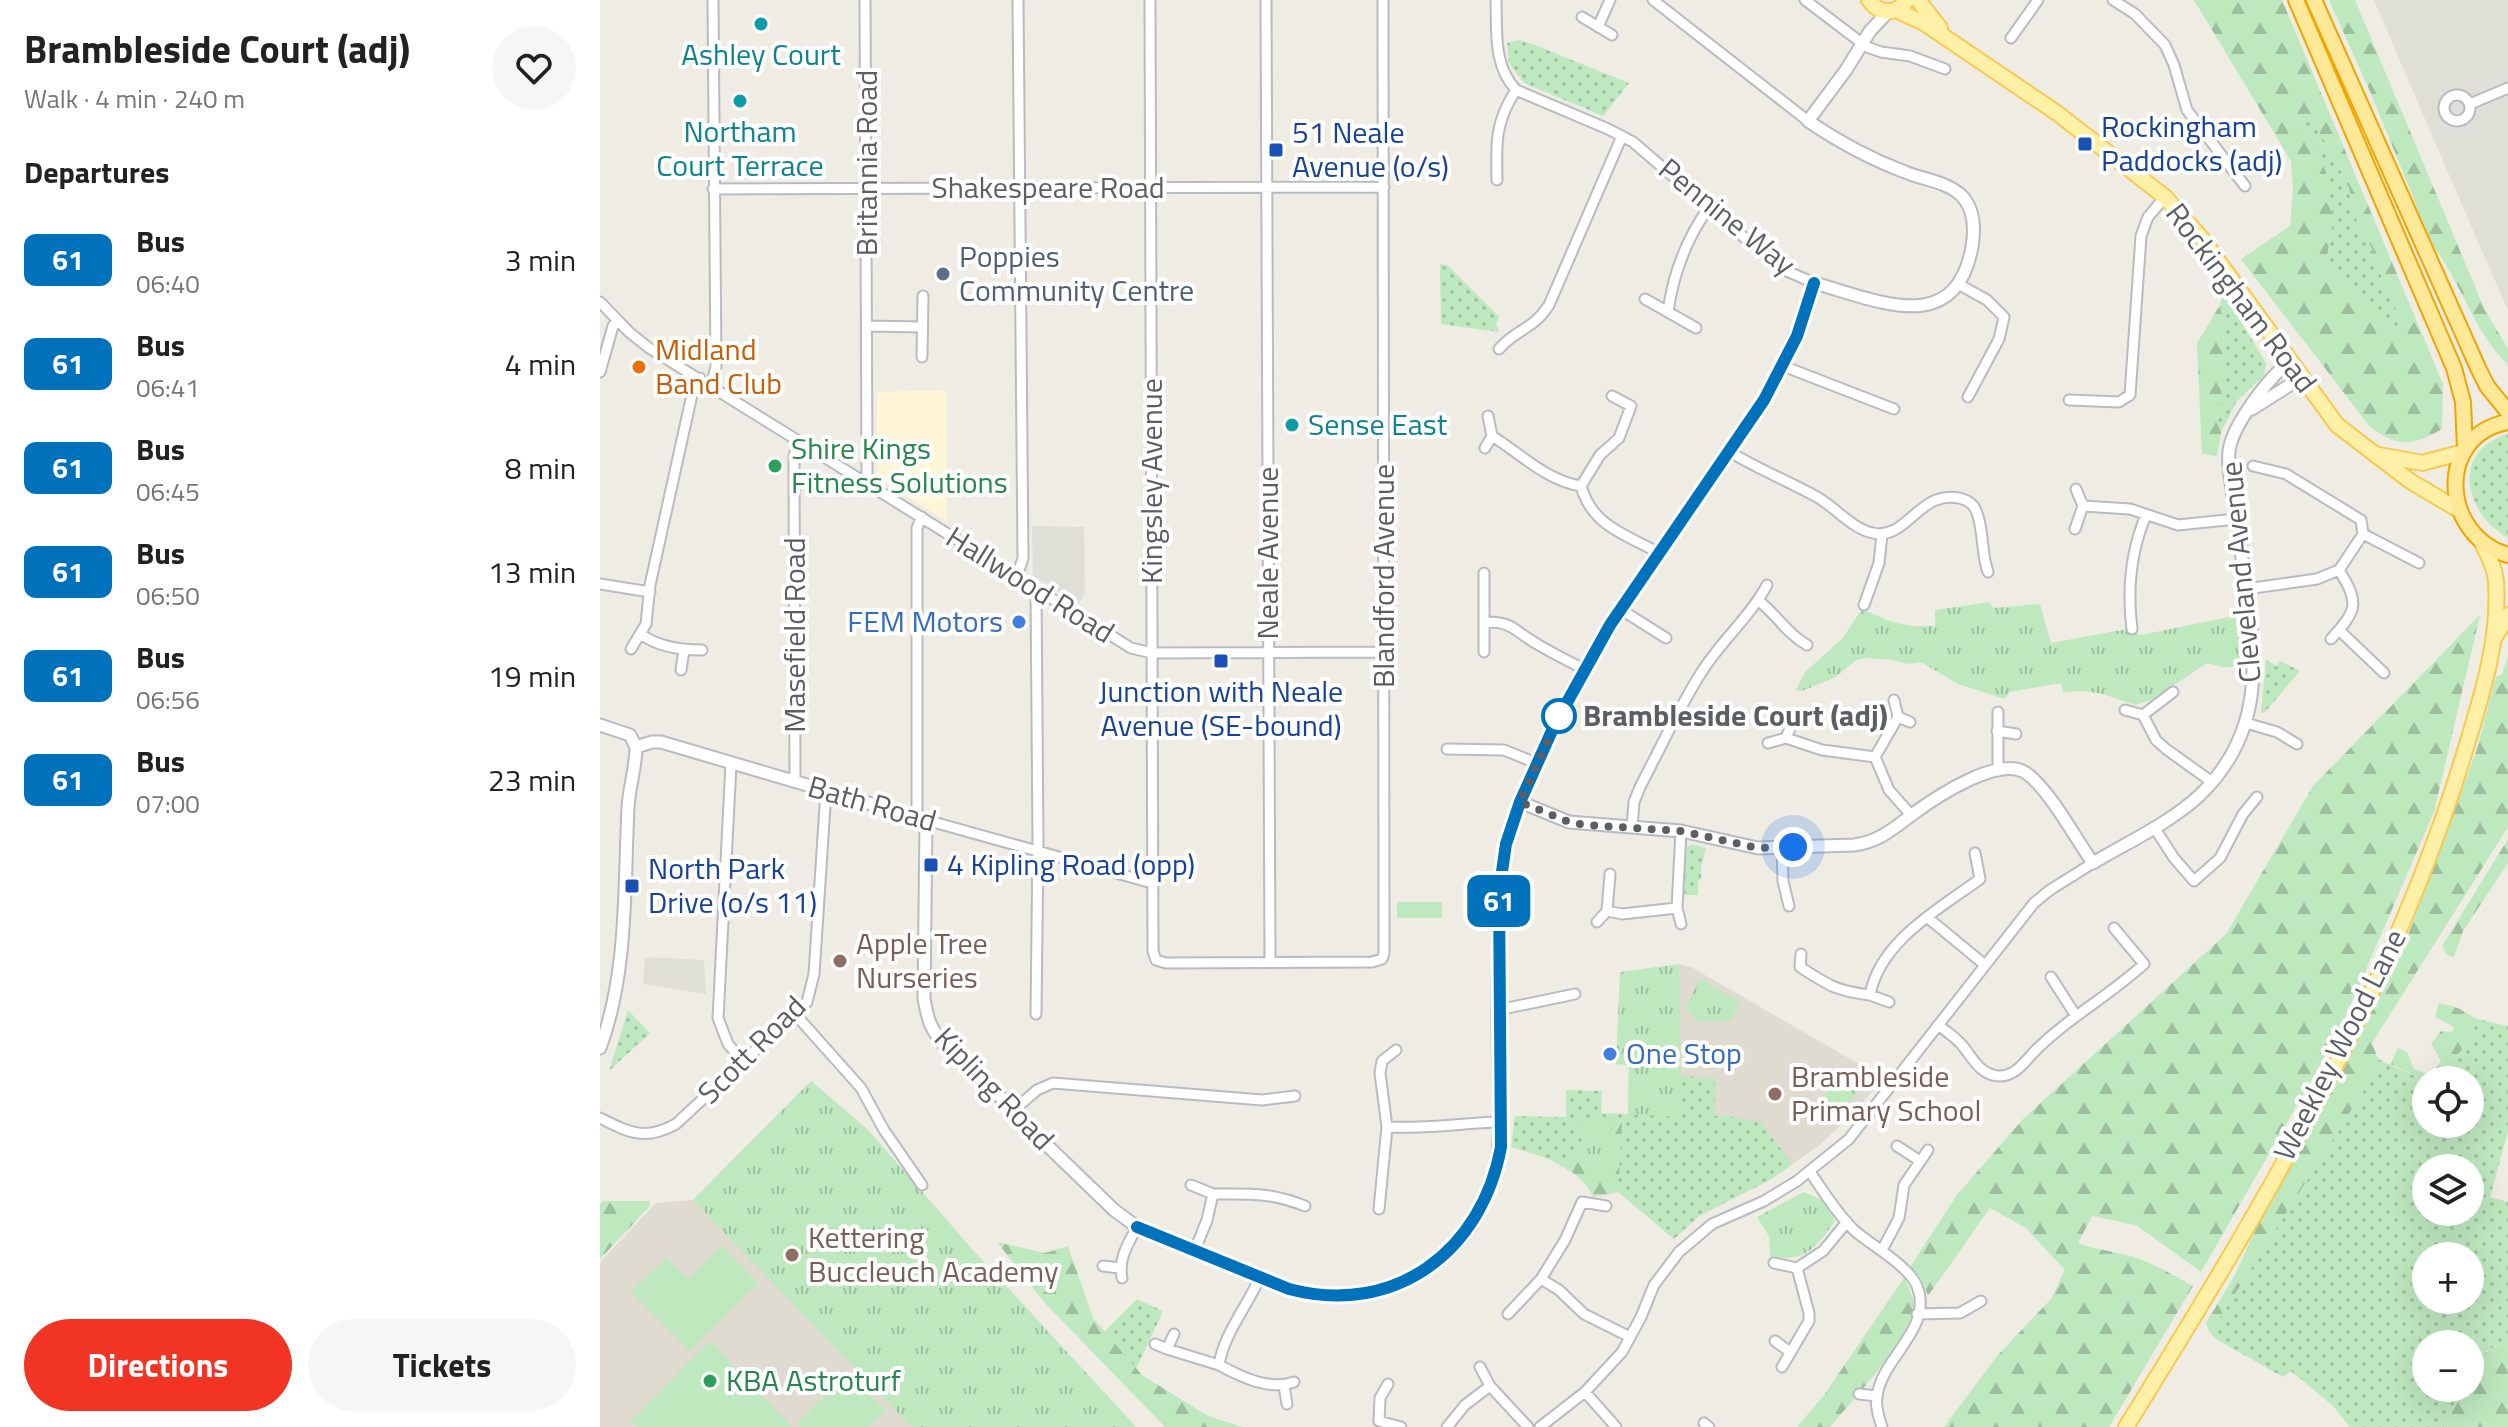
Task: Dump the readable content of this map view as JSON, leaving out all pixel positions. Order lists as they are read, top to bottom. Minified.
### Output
{"streets":{"main road":["Rockingham Road","Weekley Wood Lane"],"street":["Britannia Road","Shakespeare Road","Pennine Way","Kingsley Avenue","Neale Avenue","Cleveland Avenue","Blandford Avenue","Hallwood Road","Masefield Road","Bath Road","Scott Road","Kipling Road"]},"crossings":[["Britannia Road","Shakespeare Road"],["Britannia Road","Hallwood Road"],["Shakespeare Road","Kingsley Avenue"],["Shakespeare Road","Neale Avenue"],["Shakespeare Road","Blandford Avenue"],["Pennine Way","Kipling Road"],["Rockingham Road","Cleveland Avenue"],["Kingsley Avenue","Neale Avenue"],["Kingsley Avenue","Blandford Avenue"],["Kingsley Avenue","Hallwood Road"],["Kingsley Avenue","Bath Road"],["Neale Avenue","Blandford Avenue"],["Neale Avenue","Hallwood Road"],["Blandford Avenue","Hallwood Road"],["Hallwood Road","Masefield Road"],["Masefield Road","Bath Road"],["Bath Road","Scott Road"],["Bath Road","Kipling Road"]],"places":{"other":["Ashley Court","Northam Court Terrace","Poppies Community Centre","Midland Band Club","Sense East","Shire Kings Fitness Solutions","FEM Motors","Brambleside Court (adj)","Apple Tree Nurseries","One Stop","Brambleside Primary School","Kettering Buccleuch Academy","KBA Astroturf"],"transit":["Rockingham Paddocks (adj)","51 Neale Avenue (o/s)","Junction with Neale Avenue (SE-bound)","4 Kipling Road (opp)","North Park Drive (o/s 11)"]},"lines":["bus line 61"],"page":{"heading":[["Brambleside Court (adj)","Walk · 4 min · 240 m"],"Departures"],"on_map":"61","list":[{"mark":"61","name":"Bus","note":"06:40","value":"3 min"},{"mark":"61","name":"Bus","note":"06:41","value":"4 min"},{"mark":"61","name":"Bus","note":"06:45","value":"8 min"},{"mark":"61","name":"Bus","note":"06:50","value":"13 min"},{"mark":"61","name":"Bus","note":"06:56","value":"19 min"},{"mark":"61","name":"Bus","note":"07:00","value":"23 min"}],"map_buttons":["+","−"],"buttons":["Directions","Tickets"]}}
